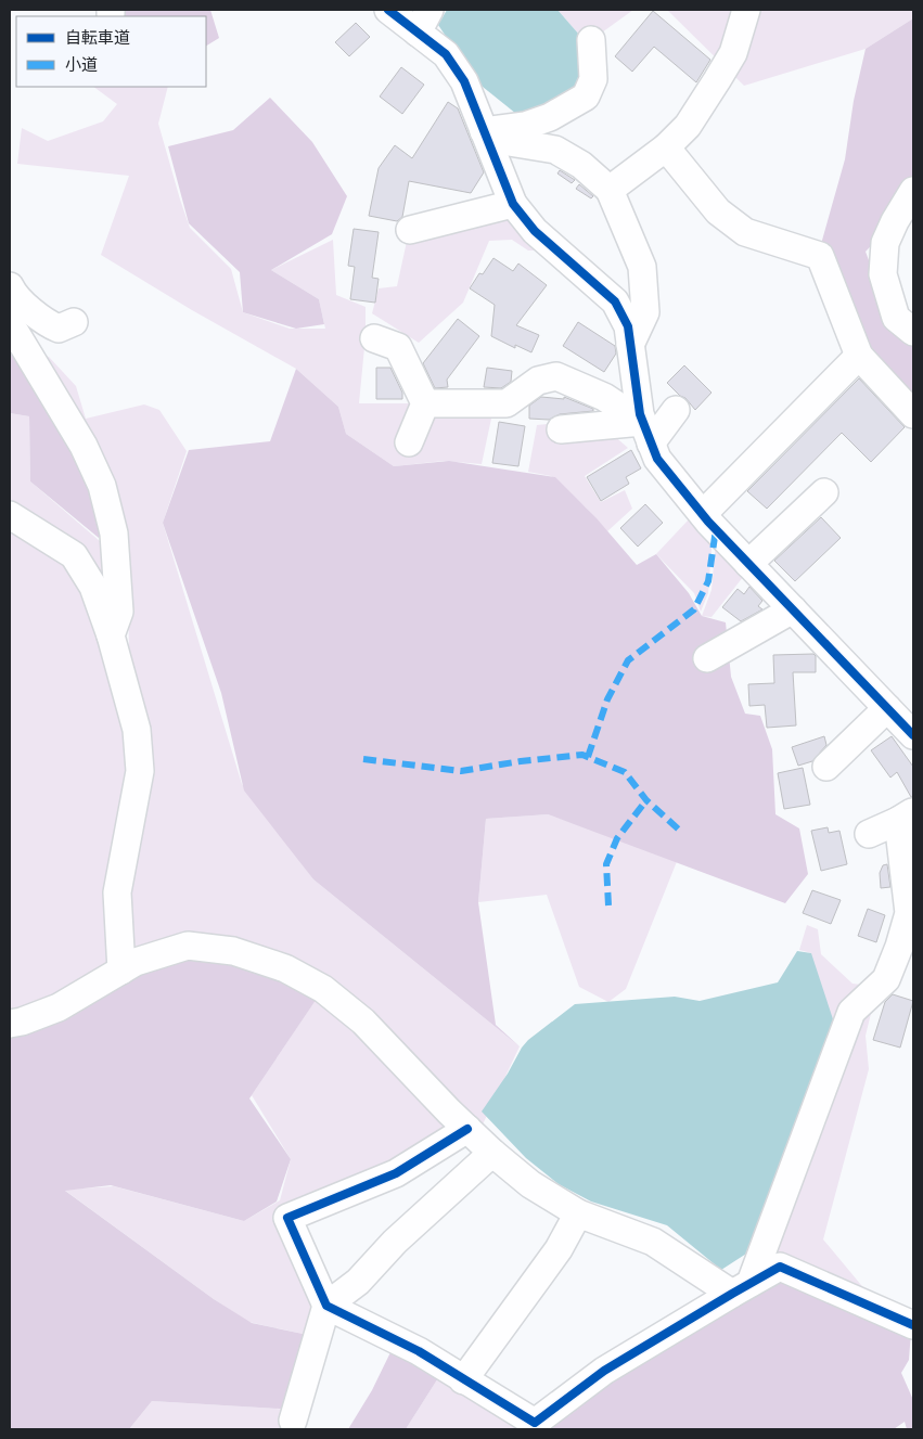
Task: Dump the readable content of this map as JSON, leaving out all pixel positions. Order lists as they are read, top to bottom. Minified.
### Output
{"legend":["自転車道","小道"]}
